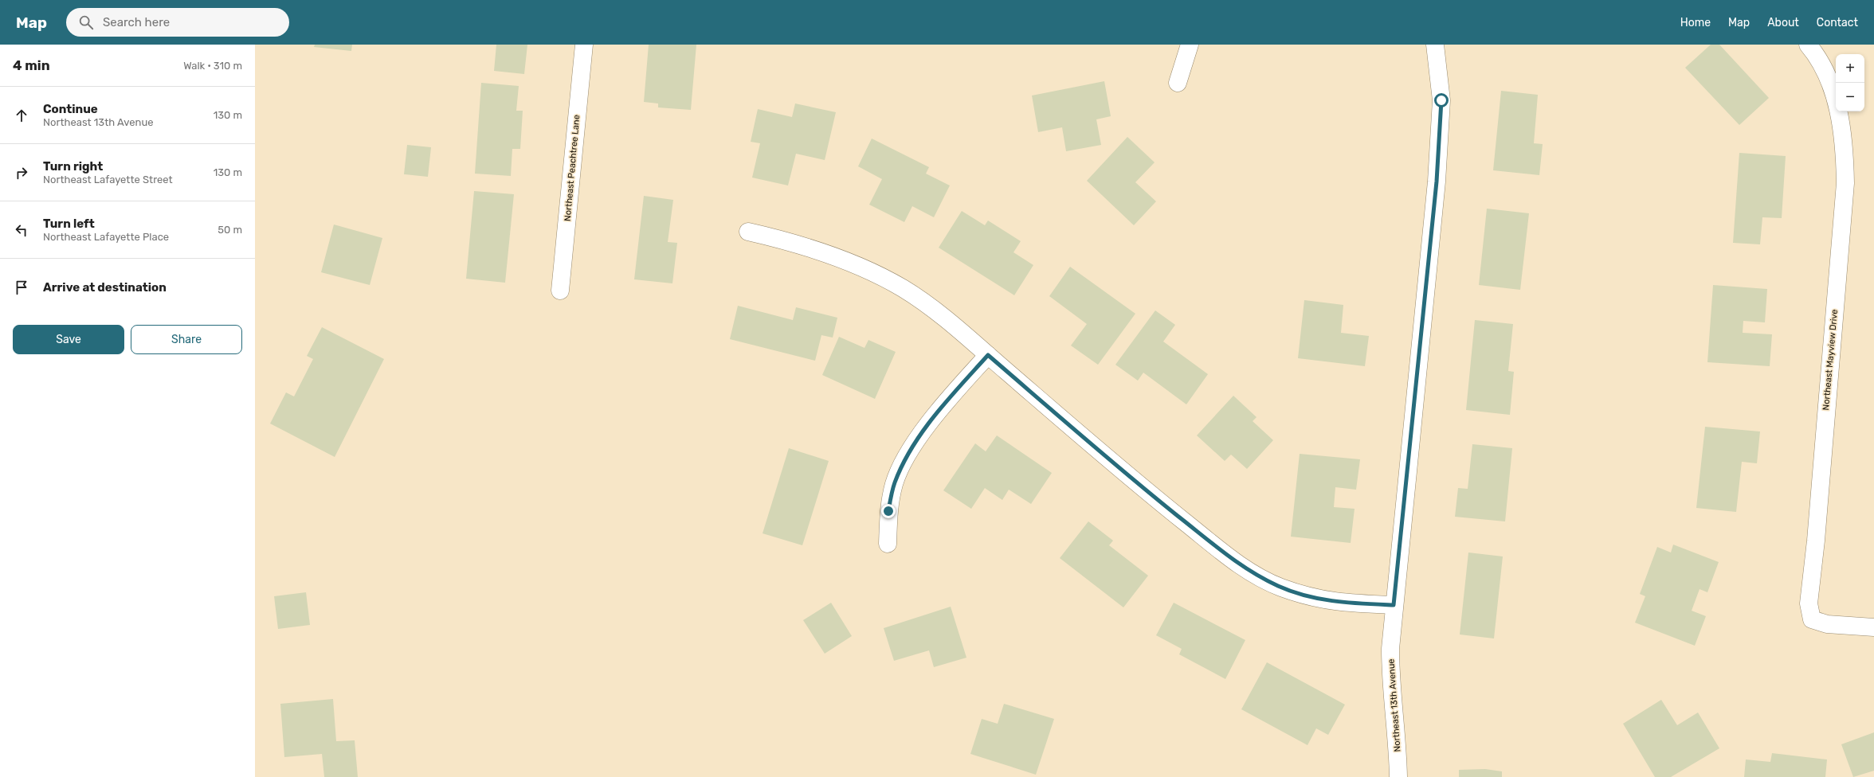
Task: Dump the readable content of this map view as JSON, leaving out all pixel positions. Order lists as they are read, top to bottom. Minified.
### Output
{"streets":{"street":["Northeast Peachtree Lane","Northeast Mayview Drive","Northeast 13th Avenue"]},"page":{"header":"Map","search":"Search here","nav":["Home","Map","About","Contact"],"heading":["4 min","Walk · 310 m"],"map_buttons":["+","−"],"list":[["Continue","Northeast 13th Avenue","130 m"],["Turn right","Northeast Lafayette Street","130 m"],["Turn left","Northeast Lafayette Place","50 m"],"Arrive at destination"],"buttons":["Save","Share"]}}
